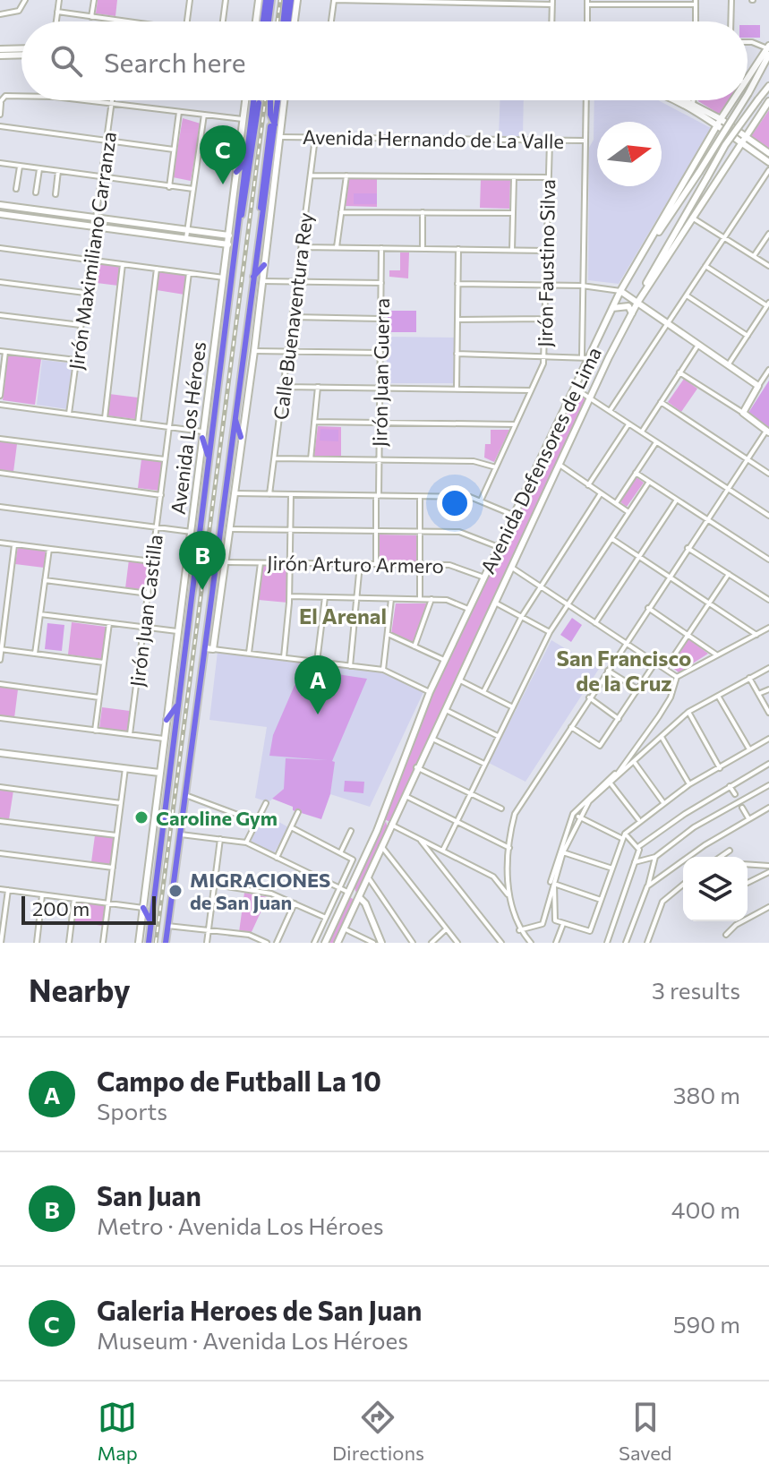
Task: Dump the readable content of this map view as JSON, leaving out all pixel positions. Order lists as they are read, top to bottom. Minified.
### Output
{"streets":{"main road":["Avenida Los Héroes","Avenida Defensores de Lima"],"street":["Avenida Hernando de La Valle","Jirón Maximiliano Carranza","Jirón Faustino Silva","Calle Buenaventura Rey","Jirón Juan Guerra","Jirón Arturo Armero","Jirón Juan Castilla"]},"crossings":[["Avenida Hernando de La Valle","Jirón Faustino Silva"],["Avenida Hernando de La Valle","Calle Buenaventura Rey"],["Jirón Juan Guerra","Jirón Arturo Armero"],["Avenida Defensores de Lima","Jirón Arturo Armero"]],"districts":["El Arenal","San Francisco de la Cruz"],"places":["Caroline Gym","MIGRACIONES de San Juan"],"scale_bar":"200 m","north":"right","page":{"search":"Search here","pins":["C","B","A"],"scale":"200 m","heading":["Nearby","3 results"],"list":[{"mark":"A","name":"Campo de Futball La 10","note":"Sports","value":"380 m"},{"mark":"B","name":"San Juan","note":"Metro · Avenida Los Héroes","value":"400 m"},{"mark":"C","name":"Galeria Heroes de San Juan","note":"Museum · Avenida Los Héroes","value":"590 m"}],"nav":["Map","Directions","Saved"]}}
